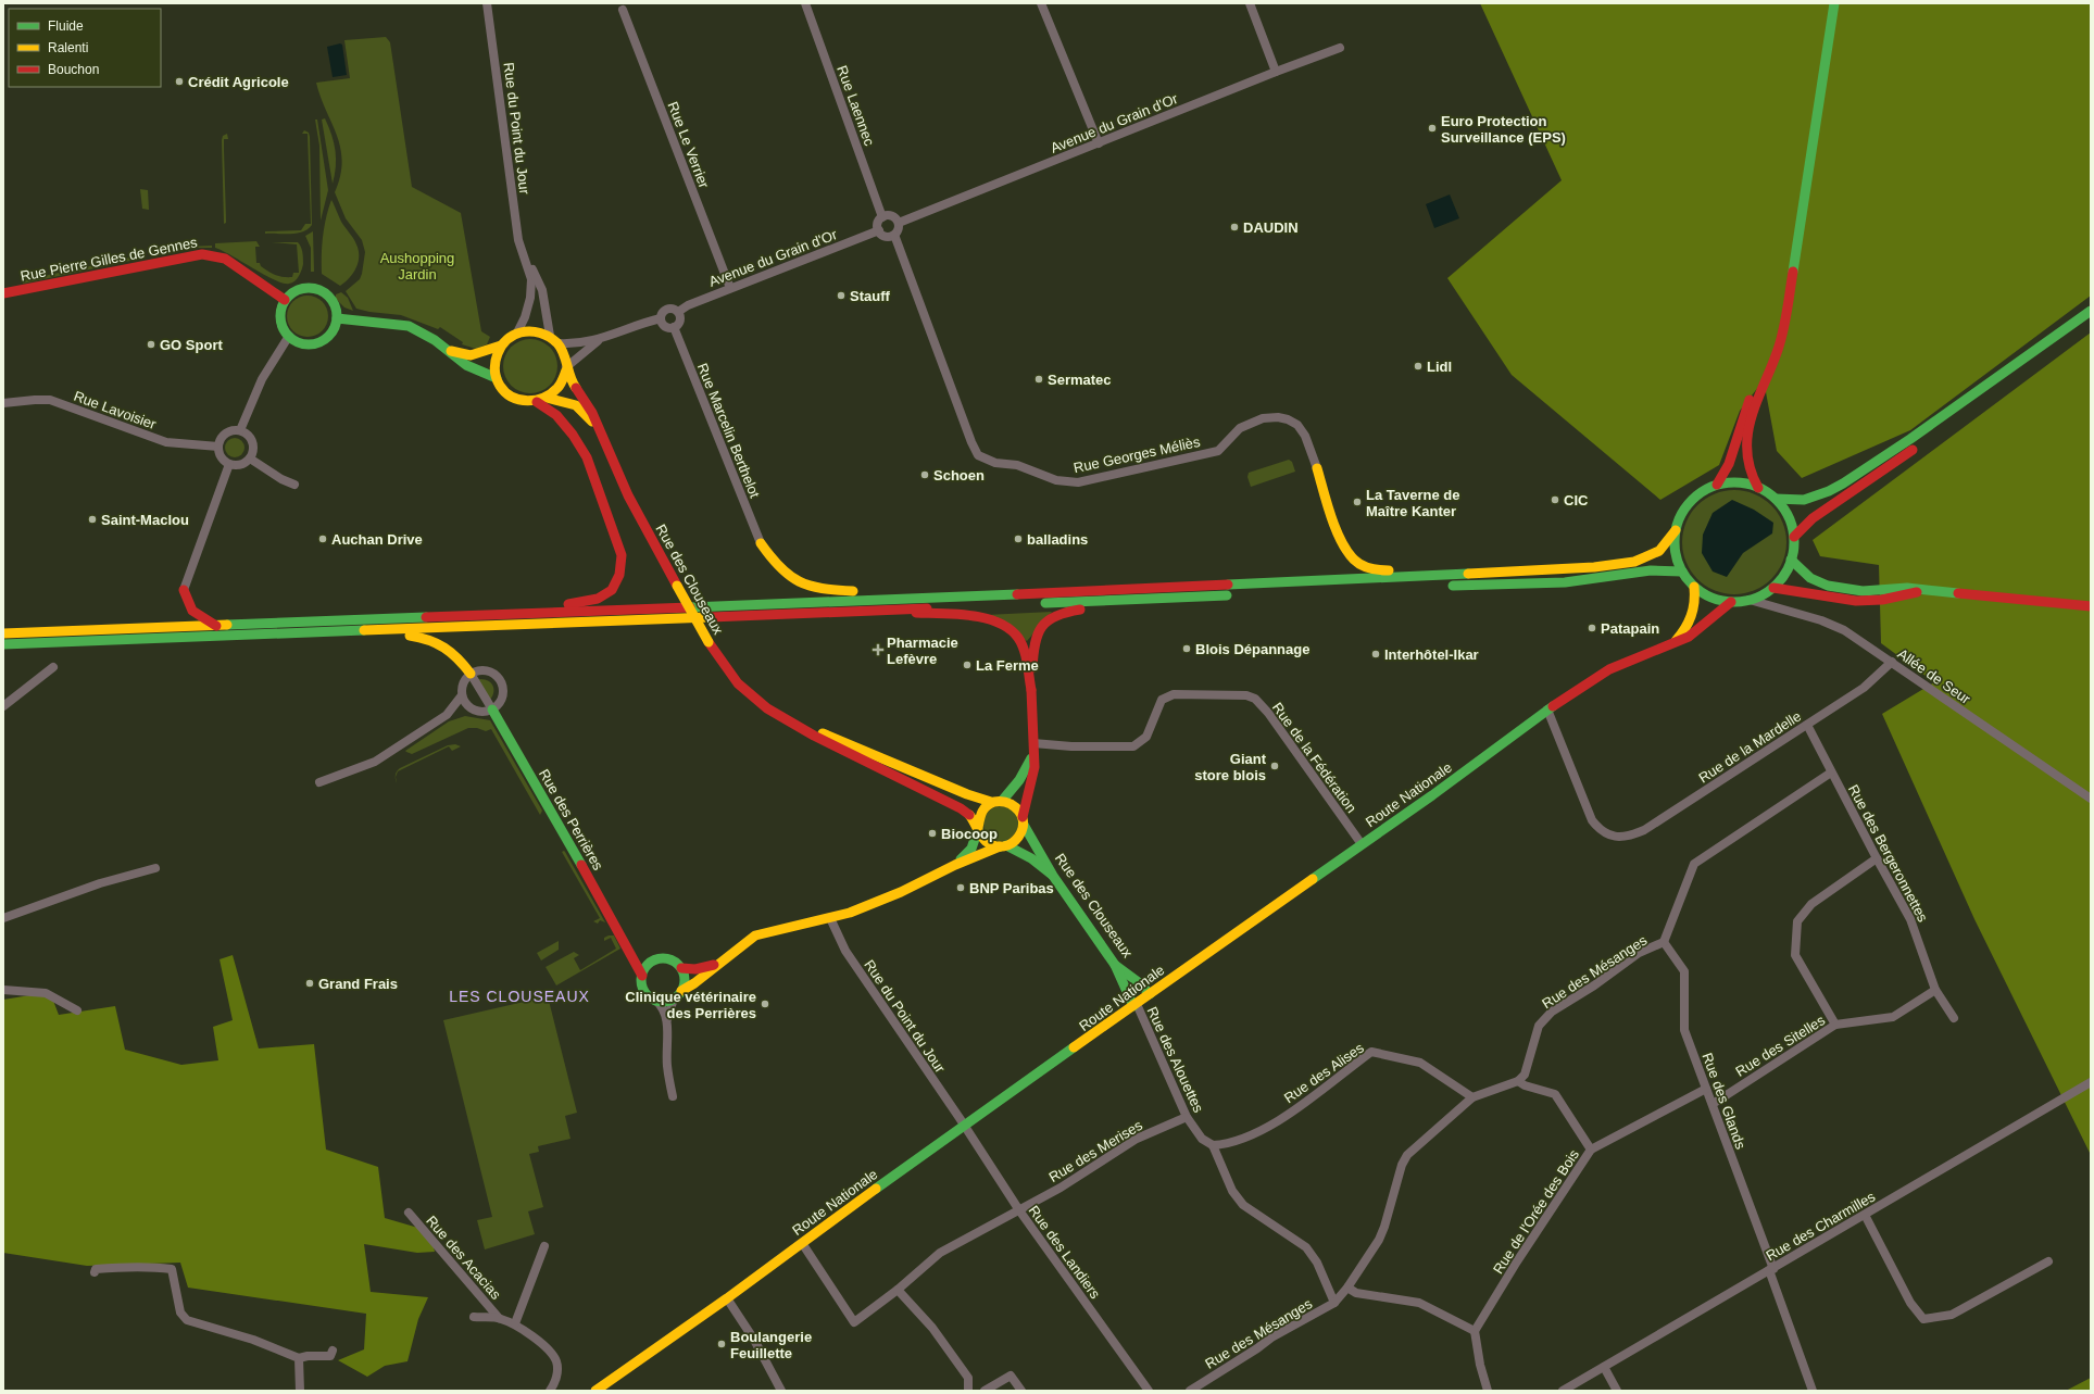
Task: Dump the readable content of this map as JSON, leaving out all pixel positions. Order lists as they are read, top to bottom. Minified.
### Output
{"streets":{"main road":["Rue Pierre Gilles de Gennes","Rue des Clouseaux","Route Nationale","Rue des Perrières"],"street":["Rue Laennec","Avenue du Grain d'Or","Rue du Point du Jour","Rue Le Verrier","Rue Lavoisier","Rue Marcelin Berthelot","Rue Georges Méliès","Allée de Seur","Rue de la Mardelle","Rue de la Fédération","Rue des Bergeronnettes","Rue des Mésanges","Rue des Sitelles","Rue des Alouettes","Rue des Alises","Rue des Glands","Rue des Merises","Rue de l'Orée des Bois","Rue des Charmilles","Rue des Landiers","Rue des Acacias"]},"crossings":[["Rue Laennec","Avenue du Grain d'Or"],["Rue Laennec","Rue Georges Méliès"],["Avenue du Grain d'Or","Rue Le Verrier"],["Avenue du Grain d'Or","Rue Marcelin Berthelot"],["Avenue du Grain d'Or","Rue Georges Méliès"],["Rue du Point du Jour","Rue des Clouseaux"],["Rue du Point du Jour","Route Nationale"],["Rue du Point du Jour","Rue des Landiers"],["Rue des Clouseaux","Route Nationale"],["Allée de Seur","Rue de la Mardelle"],["Allée de Seur","Route Nationale"],["Rue de la Mardelle","Route Nationale"],["Rue de la Mardelle","Rue des Bergeronnettes"],["Rue de la Fédération","Route Nationale"],["Route Nationale","Rue des Alouettes"],["Route Nationale","Rue des Merises"],["Route Nationale","Rue des Landiers"],["Rue des Bergeronnettes","Rue des Mésanges"],["Rue des Bergeronnettes","Rue des Sitelles"],["Rue des Mésanges","Rue des Alouettes"],["Rue des Mésanges","Rue des Alises"],["Rue des Mésanges","Rue des Glands"],["Rue des Sitelles","Rue des Glands"],["Rue des Alouettes","Rue des Alises"],["Rue des Alouettes","Rue des Merises"],["Rue des Glands","Rue de l'Orée des Bois"],["Rue des Glands","Rue des Charmilles"],["Rue des Merises","Rue des Landiers"]],"districts":["LES CLOUSEAUX"],"parks":["Aushopping Jardin"],"places":{"other":["Crédit Agricole","Euro Protection Surveillance (EPS)","DAUDIN","Stauff","GO Sport","Lidl","Sermatec","Schoen","CIC","La Taverne de Maître Kanter","Saint-Maclou","Auchan Drive","balladins","Patapain","Blois Dépannage","Interhôtel-Ikar","La Ferme","Giant store blois","Biocoop","BNP Paribas","Grand Frais","Clinique vétérinaire des Perrières","Boulangerie Feuillette"],"health":["Pharmacie Lefèvre"]},"legend":["Fluide","Ralenti","Bouchon"]}
